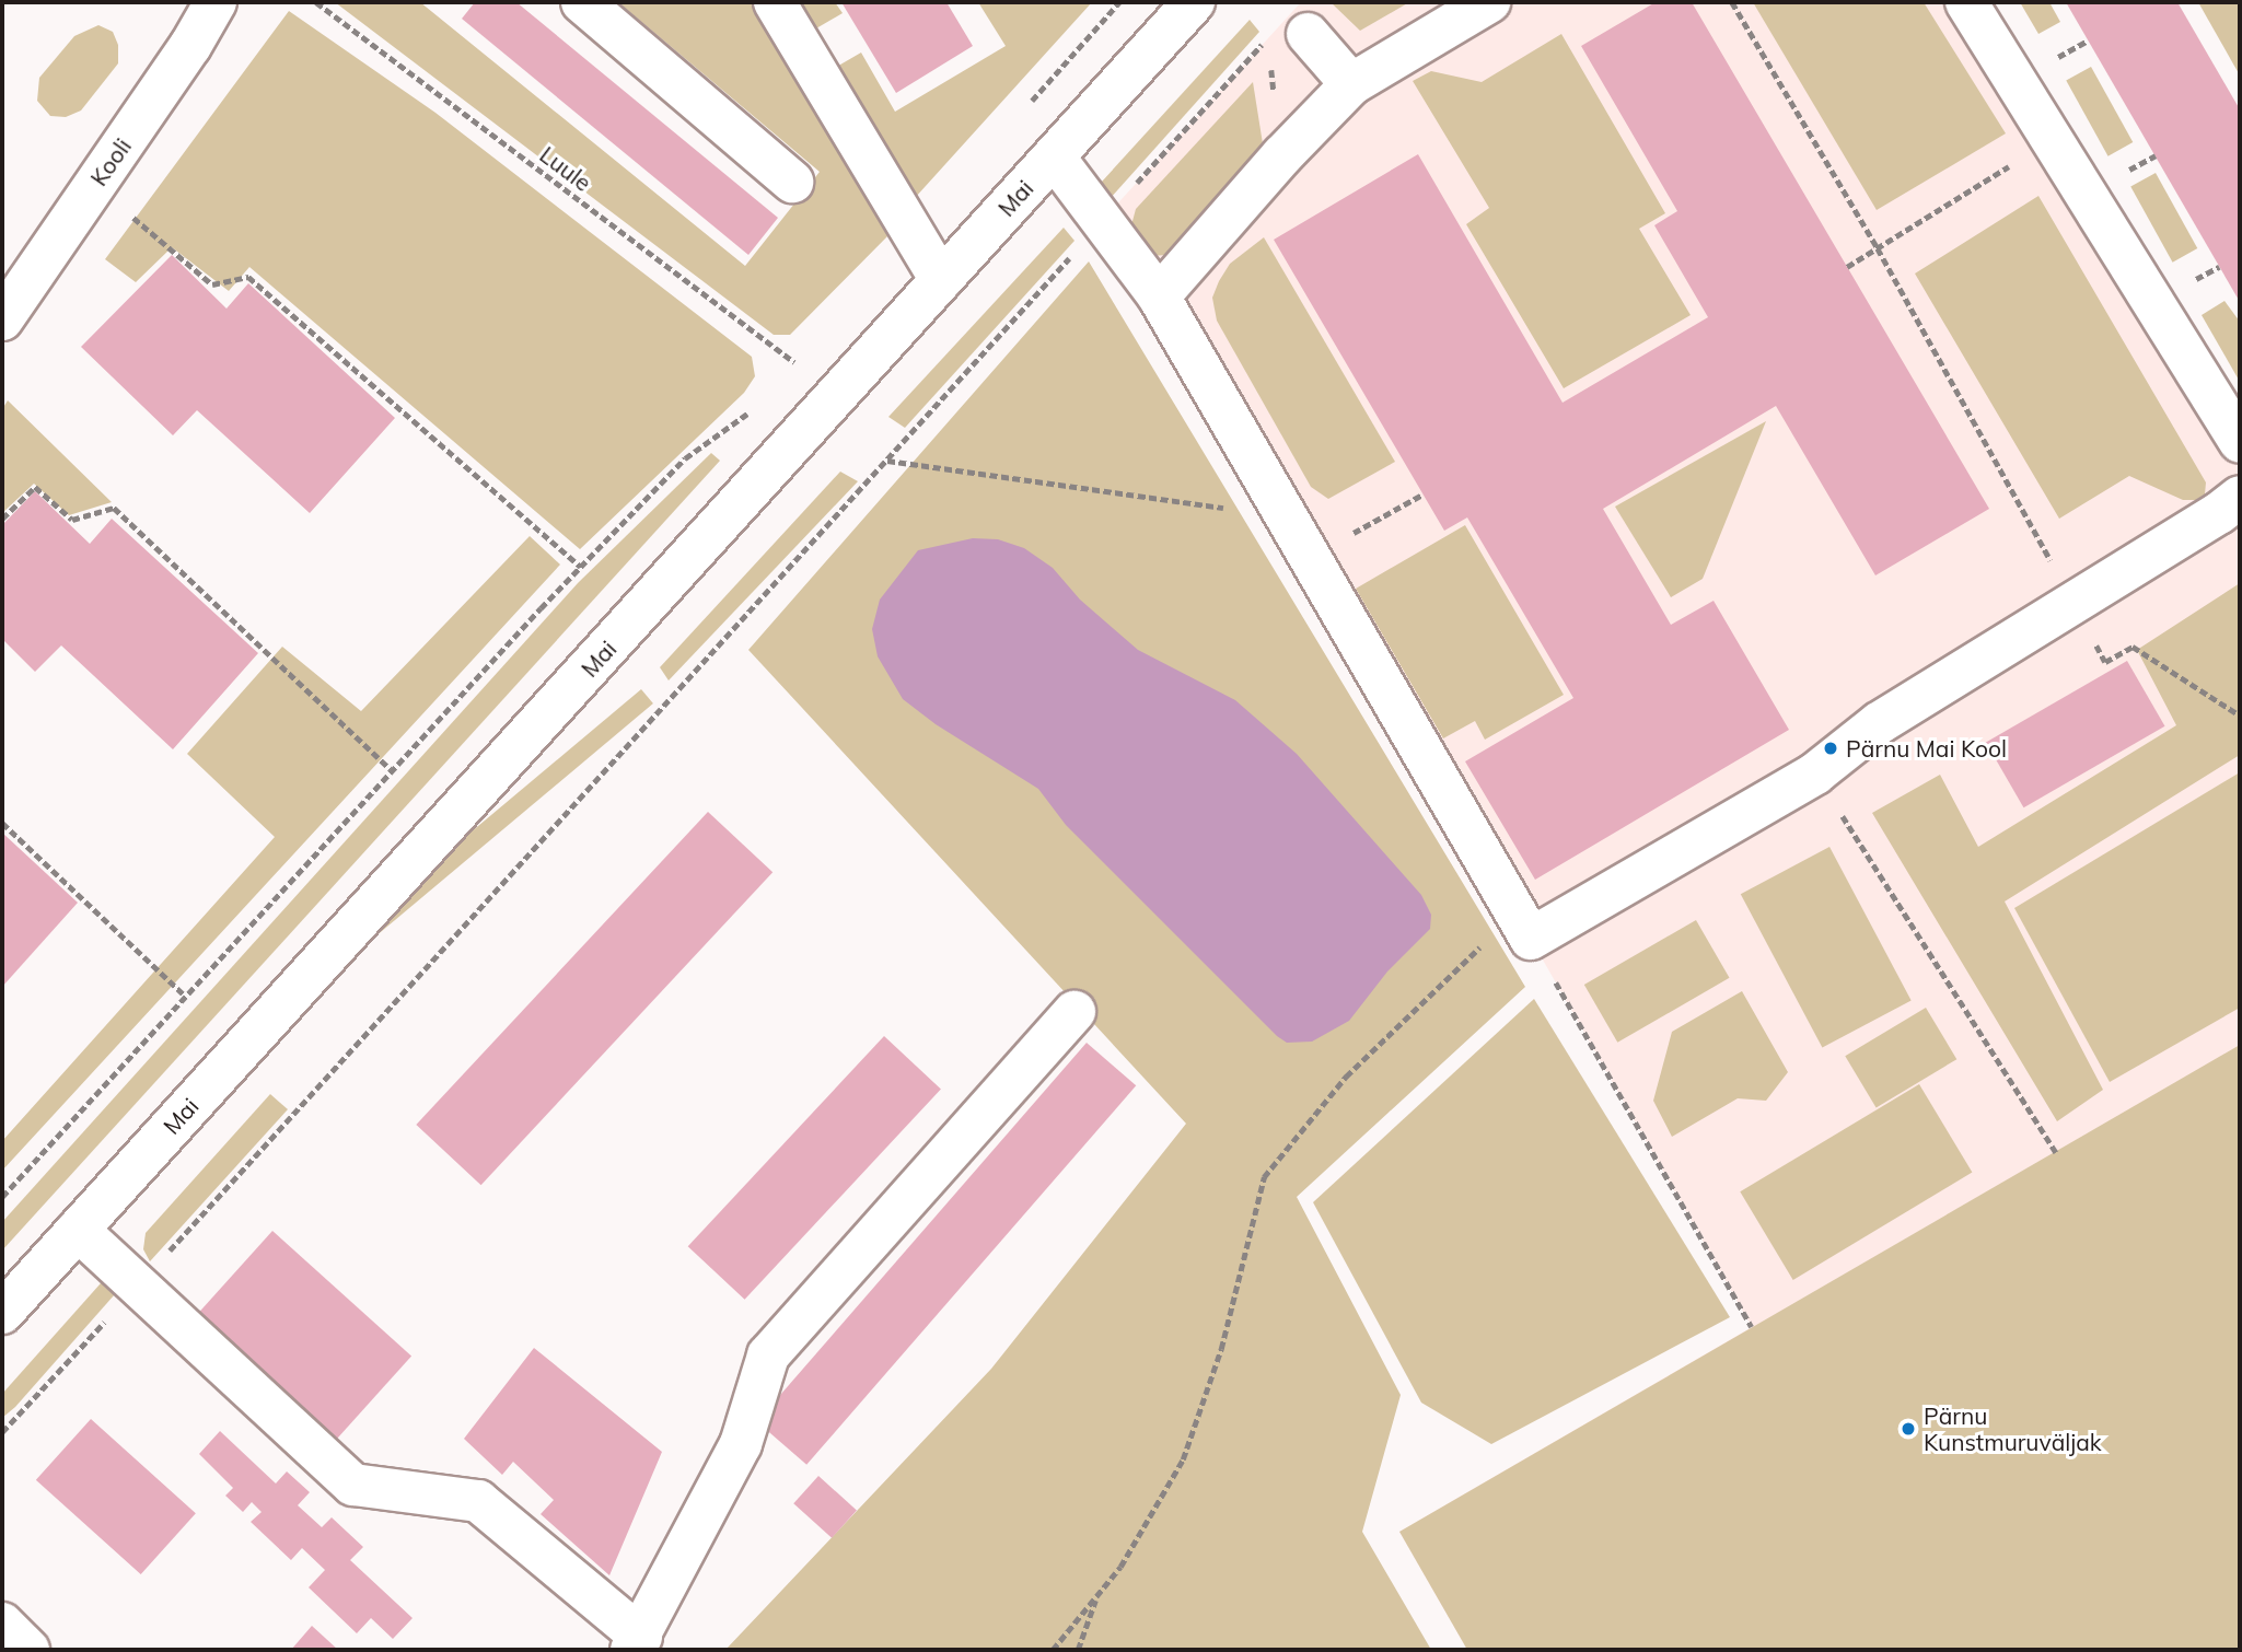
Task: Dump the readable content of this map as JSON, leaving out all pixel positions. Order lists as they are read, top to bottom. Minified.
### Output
{"streets":{"street":["Kooli","Mai"],"path":["Luule"]},"places":["Pärnu Mai Kool","Pärnu Kunstmuruväljak"]}
